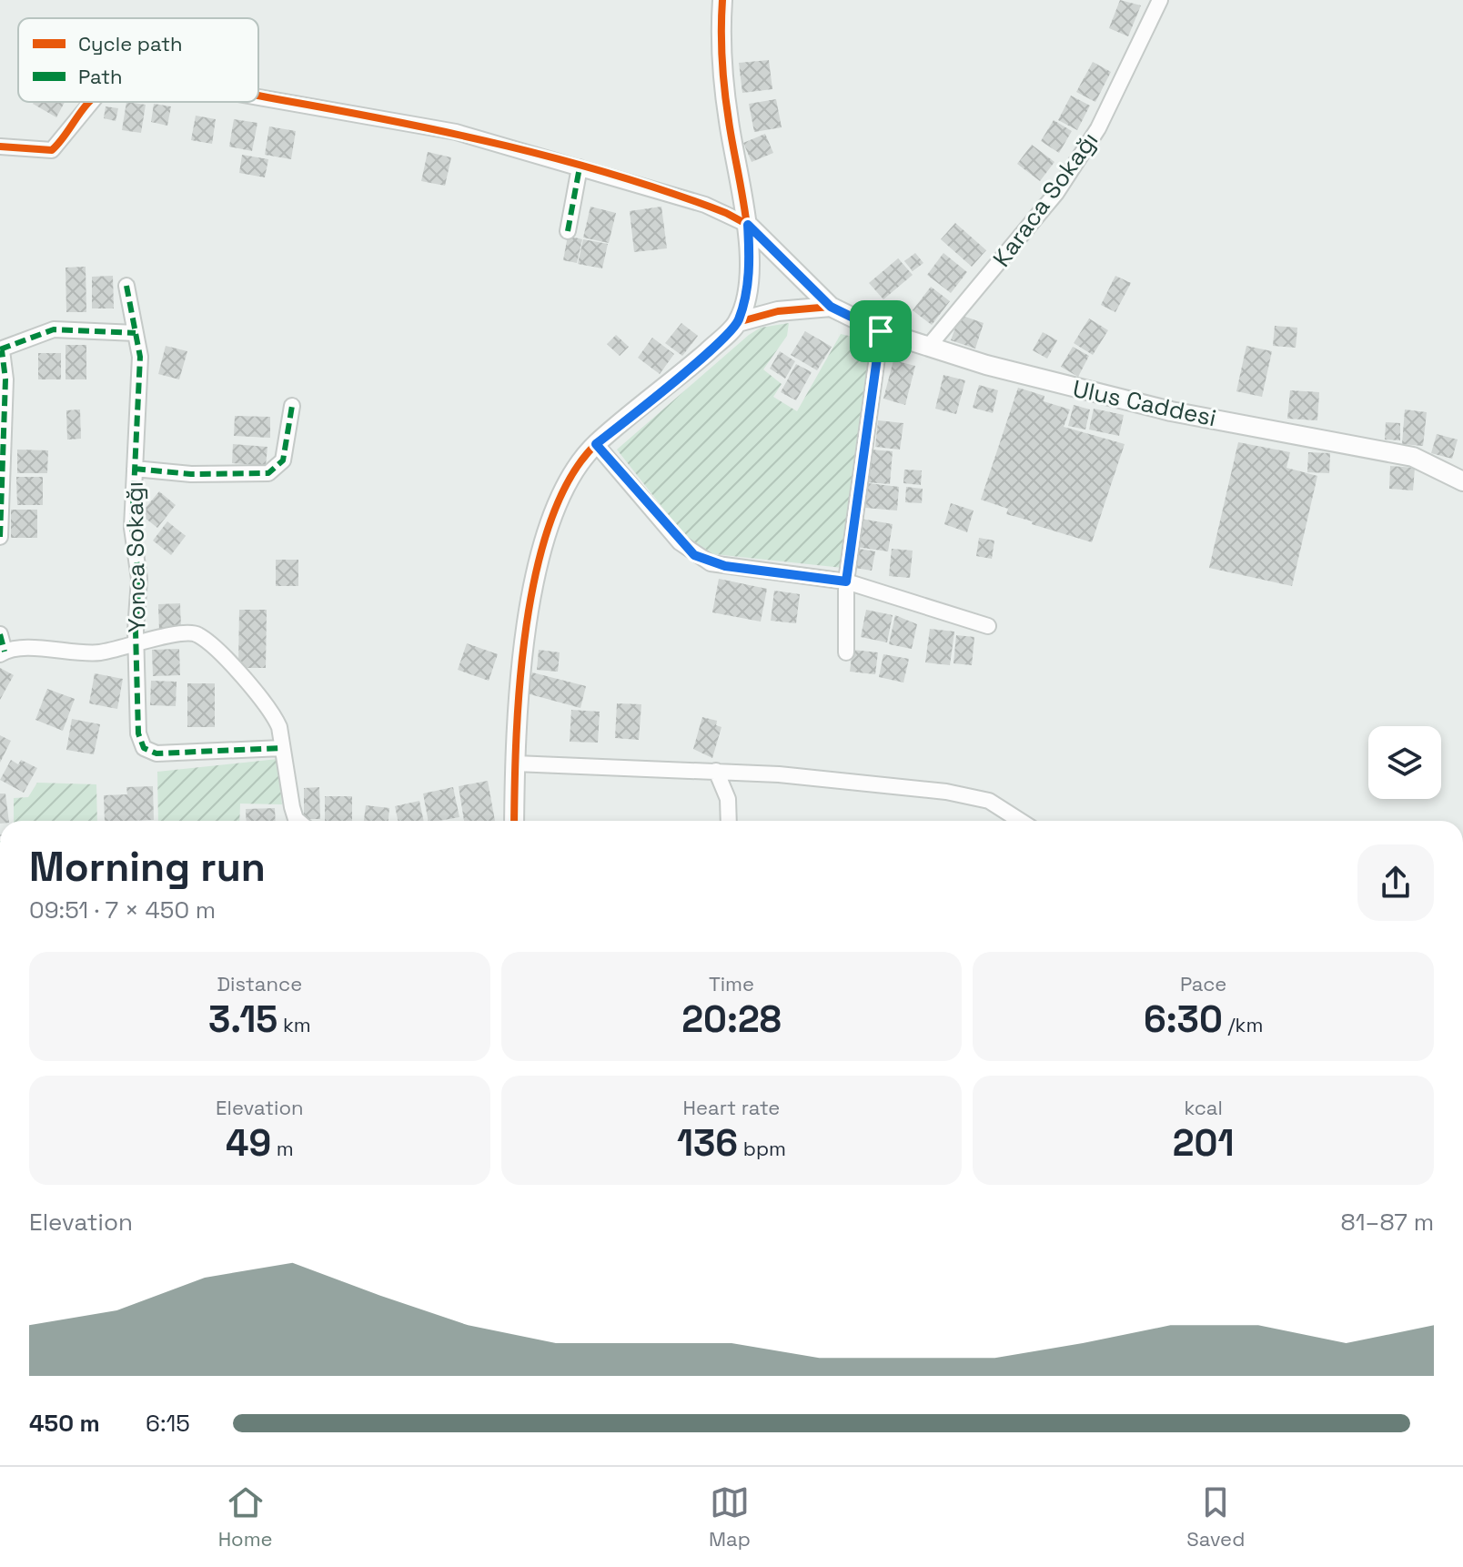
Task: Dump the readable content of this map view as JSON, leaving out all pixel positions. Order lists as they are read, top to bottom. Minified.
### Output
{"streets":{"street":["Karaca Sokağı","Ulus Caddesi","Yonca Sokağı"]},"crossings":[["Karaca Sokağı","Ulus Caddesi"]],"legend":["Cycle path","Path"],"page":{"heading":["Morning run","09:51 · 7 × 450 m"],"stats":[["Distance","3.15 km"],["Time","20:28"],["Pace","6:30 /km"],["Elevation","49 m"],["Heart rate","136 bpm"],["kcal","201"]],"chart":["Elevation","81–87 m"],"list":[{"name":"450 m","note":"6:15"}],"tabs":["Home","Map","Saved"]}}
